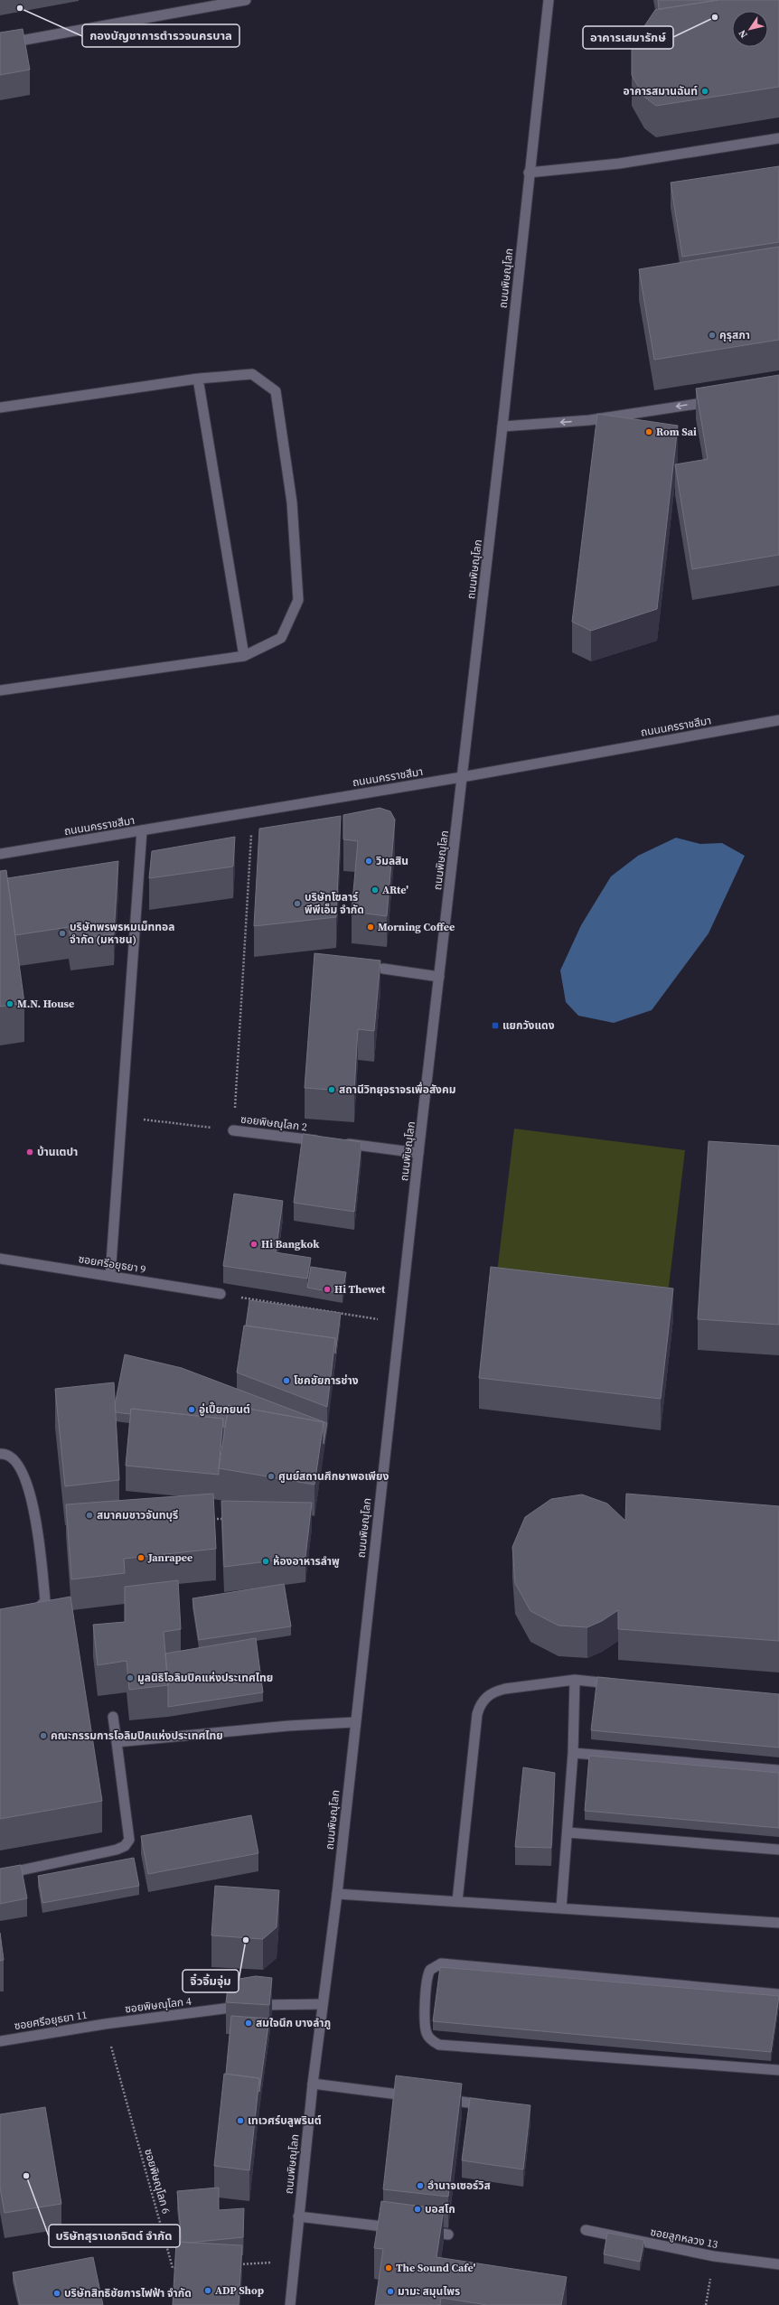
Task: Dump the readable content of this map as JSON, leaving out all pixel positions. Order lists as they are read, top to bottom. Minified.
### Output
{"streets":{"main road":["ถนนพิษณุโลก","ถนนนครราชสีมา","ซอยพิษณุโลก 2","ซอยศรีอยุธยา 9","ซอยพิษณุโลก 4","ซอยศรีอยุธยา 11","ซอยลูกหลวง 13"],"path":["ซอยพิษณุโลก 6"]},"crossings":[["ถนนพิษณุโลก","ถนนนครราชสีมา"],["ถนนพิษณุโลก","ซอยพิษณุโลก 4"],["ซอยพิษณุโลก 4","ซอยศรีอยุธยา 11"],["ซอยพิษณุโลก 4","ซอยพิษณุโลก 6"],["ซอยศรีอยุธยา 11","ซอยพิษณุโลก 6"]],"places":{"other":["กองบัญชาการตำรวจนครบาล","อาคารเสมารักษ์","อาคารสมานฉันท์","คุรุสภา","Rom Sai","วิมลสิน","ARte'","บริษัทโซลาร์ พีพีเอ็ม จำกัด","Morning Coffee","บริษัทพรพรหมเม็ททอล จำกัด (มหาชน)","M.N. House","สถานีวิทยุจราจรเพื่อสังคม","บ้านเตปา","Hi Bangkok","Hi Thewet","โชคชัยการช่าง","อู่เปี๊ยกยนต์","ศูนย์สถานศึกษาพอเพียง","สมาคมชาวจันทบุรี","Janrapee","ห้องอาหารลำพู","มูลนิธิโอลิมปิคแห่งประเทศไทย","คณะกรรมการโอลิมปิคแห่งประเทศไทย","จิ๋วจิ้มจุ่ม","สมใจนึก บางลำภู","เทเวศร์บลูพรินต์","บริษัทสุราเอกจิตต์ จำกัด","อำนาจเซอร์วิส","บอสโก","The Sound Cafe'","ADP Shop","มามะ สมุนไพร","บริษัทสิทธิชัยการไฟฟ้า จำกัด"],"transit":["แยกวังแดง"]},"north":"bottom left"}
